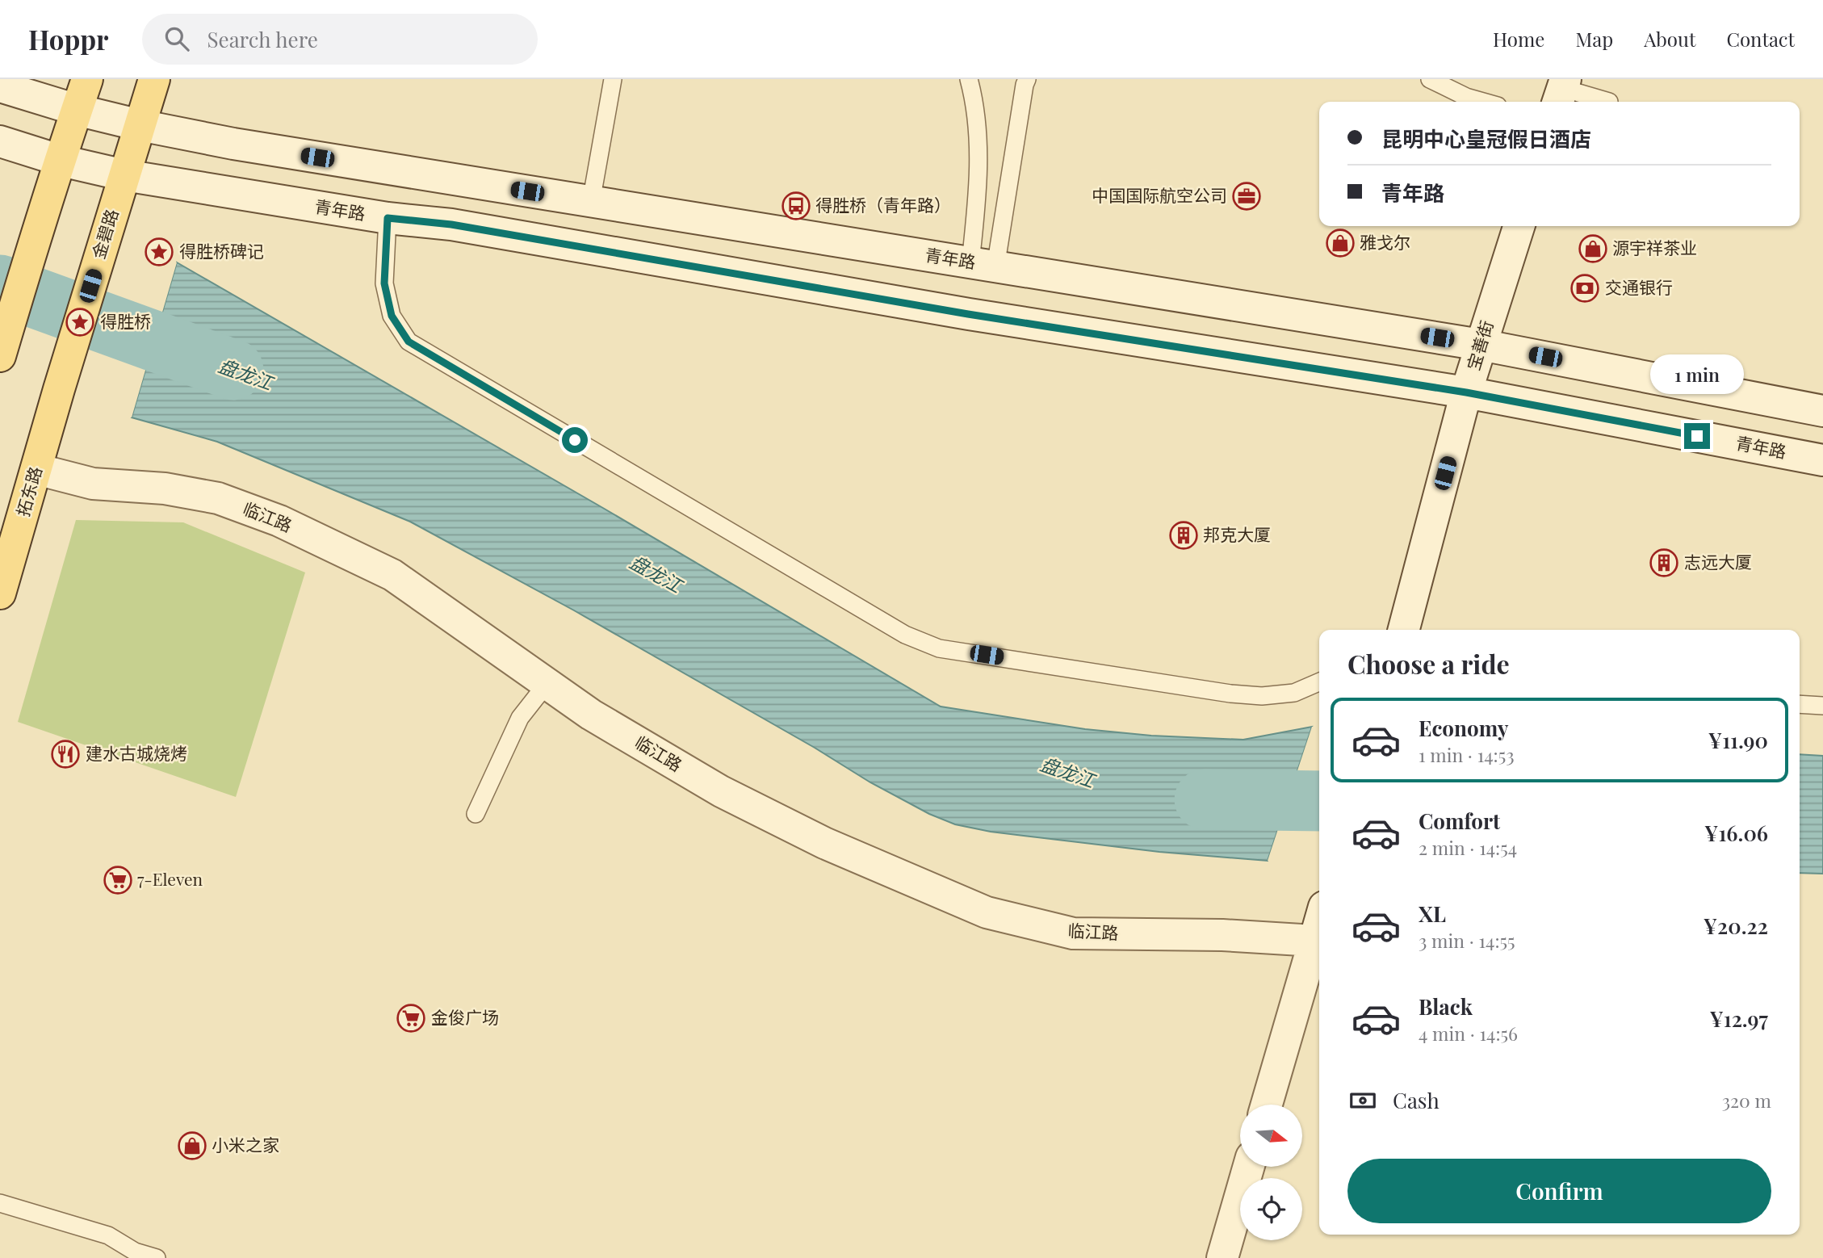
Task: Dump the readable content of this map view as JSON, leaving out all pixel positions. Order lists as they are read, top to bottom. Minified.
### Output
{"streets":{"main road":["青年路","金碧路","宝善街","拓东路","临江路"]},"crossings":[["青年路","金碧路"],["青年路","宝善街"],["金碧路","拓东路"],["拓东路","临江路"]],"water":["盘龙江"],"places":{"office":["中国国际航空公司"],"bus stop":["得胜桥（青年路）"],"shop":["雅戈尔","源宇祥茶业","小米之家"],"place":["得胜桥碑记","得胜桥"],"bank":["交通银行"],"building":["邦克大厦","志远大厦"],"restaurant":["建水古城烧烤"],"supermarket":["7-Eleven","金俊广场"]},"north":"right","page":{"header":"Hoppr","search":"Search here","nav":["Home","Map","About","Contact"],"banner":["昆明中心皇冠假日酒店","青年路"],"bubble":"1 min","heading":"Choose a ride","list":[{"name":"Economy","note":"1 min · 14:53","value":"¥11.90"},{"name":"Comfort","note":"2 min · 14:54","value":"¥16.06"},{"name":"XL","note":"3 min · 14:55","value":"¥20.22"},{"name":"Black","note":"4 min · 14:56","value":"¥12.97"}],"pay":["Cash","320 m"],"buttons":"Confirm"}}
